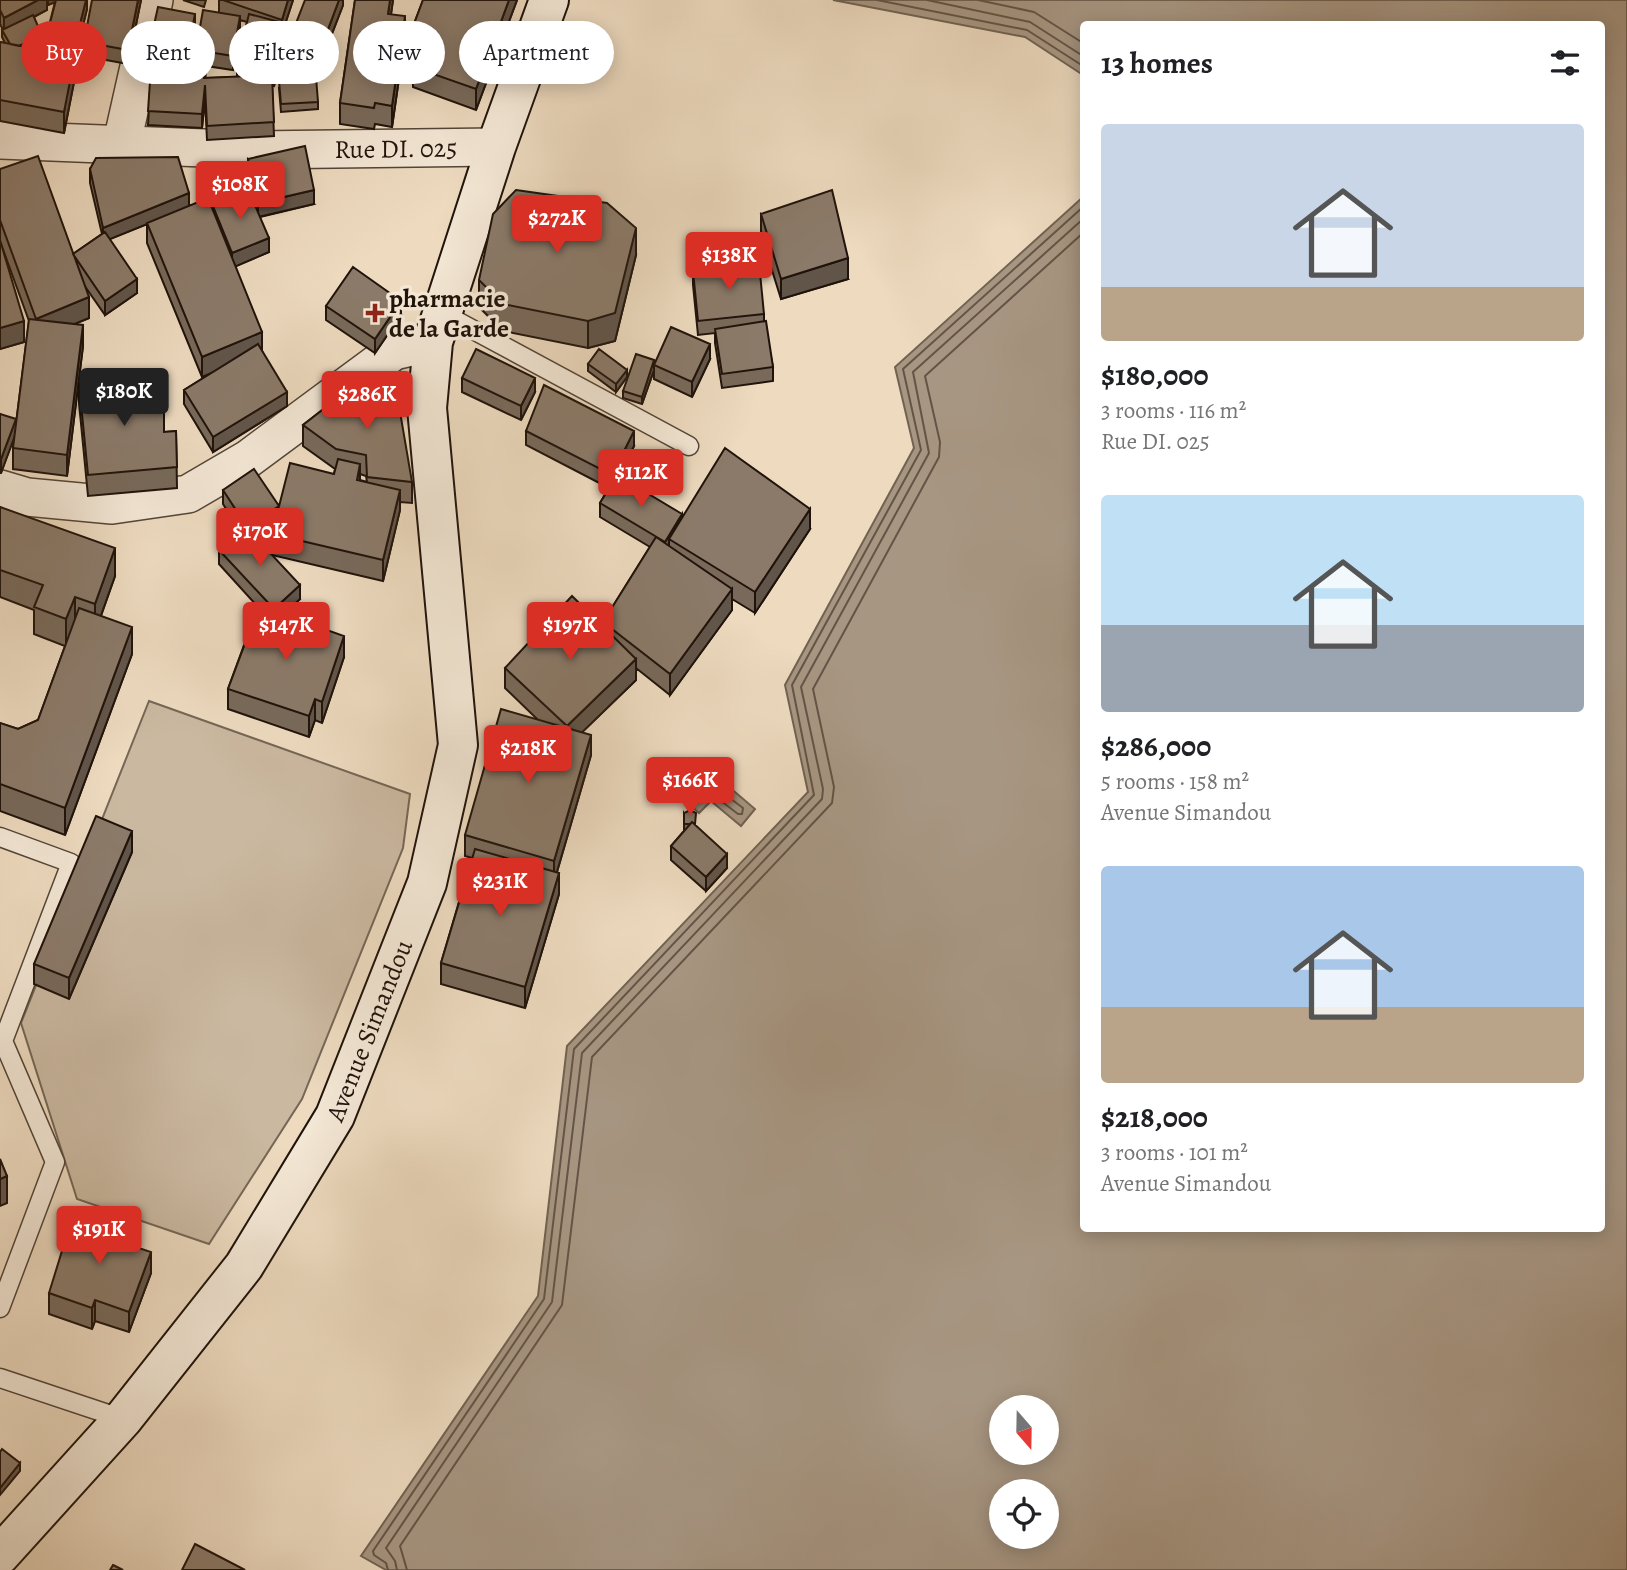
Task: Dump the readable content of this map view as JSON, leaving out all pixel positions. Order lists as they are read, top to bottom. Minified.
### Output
{"streets":{"main road":["Avenue Simandou"],"street":["Rue DI. 025"]},"crossings":[["Rue DI. 025","Avenue Simandou"]],"places":{"health":["pharmacie de la Garde"]},"north":"bottom","page":{"chip":["Buy","Rent","Filters","New","Apartment"],"heading":"13 homes","list":[{"name":"$180,000","note":"3 rooms · 116 m² · Rue DI. 025"},{"name":"$286,000","note":"5 rooms · 158 m² · Avenue Simandou"},{"name":"$218,000","note":"3 rooms · 101 m² · Avenue Simandou"}],"price":["$108K","$272K","$138K","$180K","$286K","$112K","$170K","$147K","$197K","$218K","$166K","$231K","$191K"]}}
